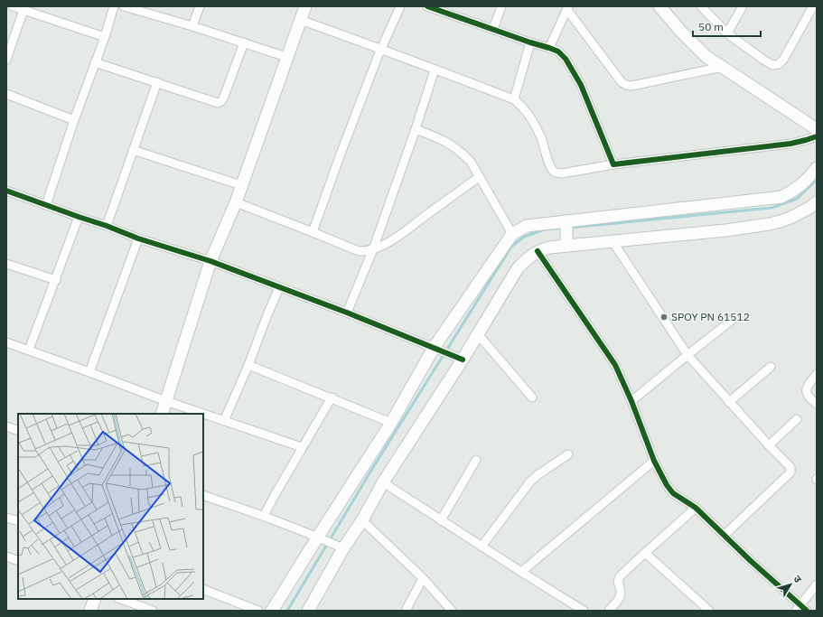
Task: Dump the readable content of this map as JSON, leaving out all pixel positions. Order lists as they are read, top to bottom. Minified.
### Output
{"places":["SPOY PN 61512"],"scale_bar":"50 m","north":"top right"}
